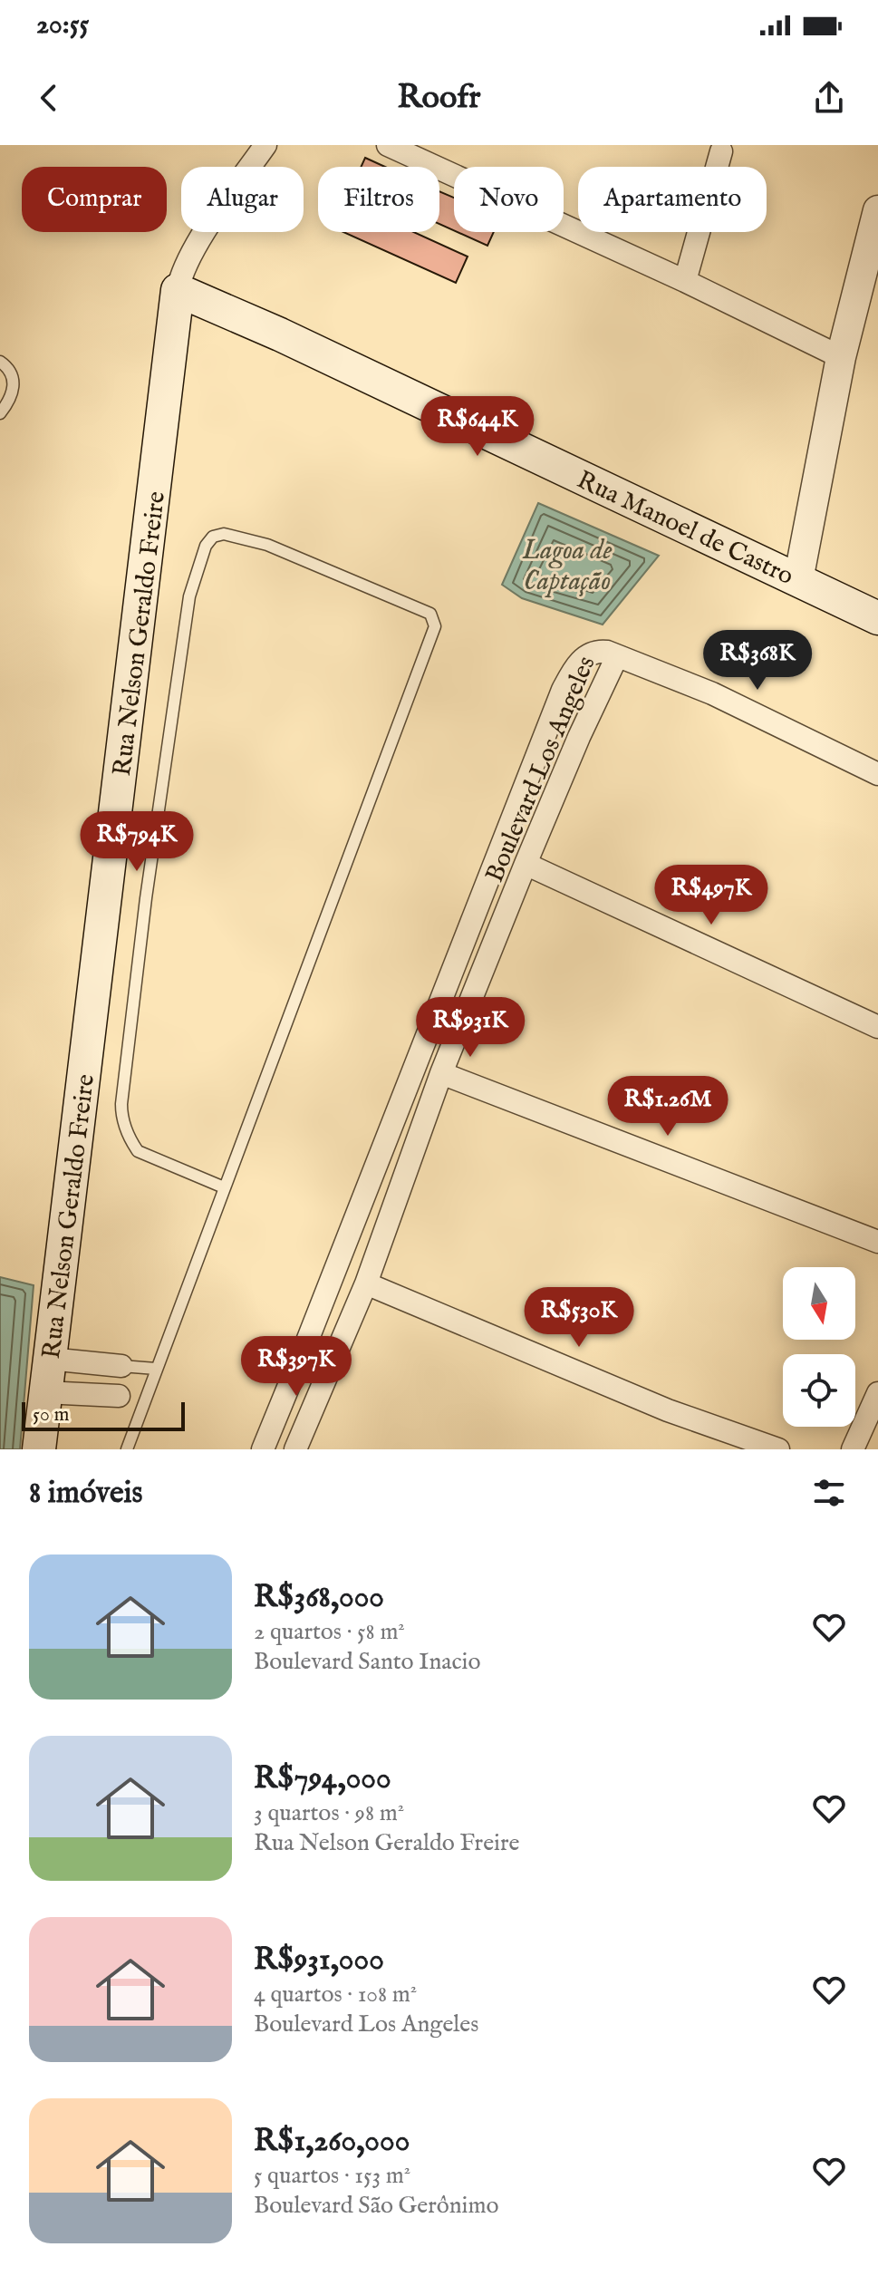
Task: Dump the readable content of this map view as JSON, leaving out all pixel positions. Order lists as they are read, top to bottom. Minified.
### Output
{"streets":{"main road":["Rua Manoel de Castro","Rua Nelson Geraldo Freire"],"street":["Boulevard Los Angeles"]},"crossings":[["Rua Manoel de Castro","Rua Nelson Geraldo Freire"]],"water":["Lagoa de Captação"],"scale_bar":"50 m","north":"bottom","page":{"status":"20:55","header":"Roofr","chip":["Comprar","Alugar","Filtros","Novo","Apartamento"],"price":["R$644K","R$368K","R$794K","R$497K","R$931K","R$1.26M","R$530K","R$397K"],"scale":"50 m","heading":"8 imóveis","list":[{"name":"R$368,000","note":"2 quartos · 58 m² · Boulevard Santo Inacio"},{"name":"R$794,000","note":"3 quartos · 98 m² · Rua Nelson Geraldo Freire"},{"name":"R$931,000","note":"4 quartos · 108 m² · Boulevard Los Angeles"},{"name":"R$1,260,000","note":"5 quartos · 153 m² · Boulevard São Gerônimo"}]}}
